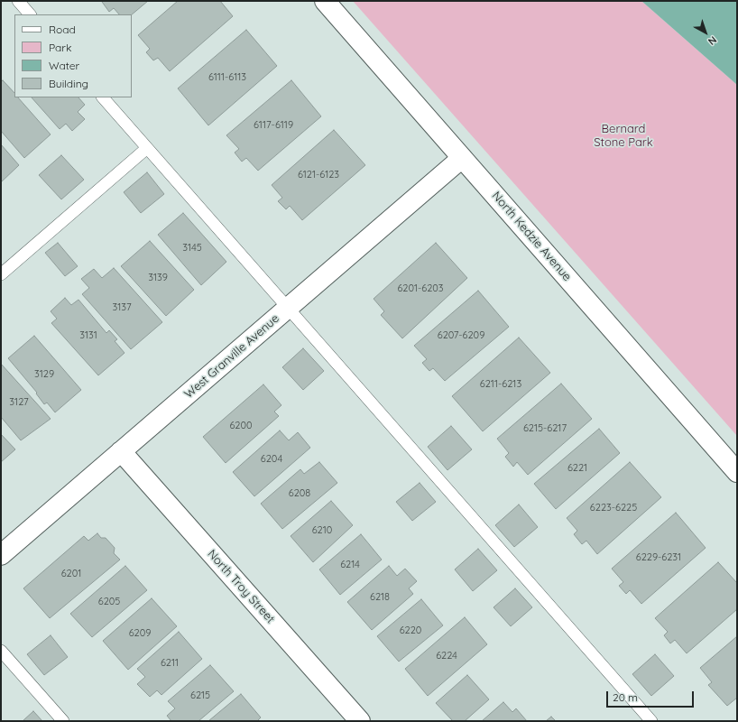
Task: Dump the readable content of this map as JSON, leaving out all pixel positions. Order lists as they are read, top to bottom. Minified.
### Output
{"streets":{"street":["North Kedzie Avenue","West Granville Avenue","North Troy Street"]},"crossings":[["North Kedzie Avenue","West Granville Avenue"],["West Granville Avenue","North Troy Street"]],"parks":["Bernard Stone Park"],"house_numbers":["6111-6113","6117-6119","6121-6123","3145","3139","6201-6203","3137","3131","6207-6209","3129","6211-6213","3127","6200","6215-6217","6204","6221","6208","6223-6225","6210","6229-6231","6214","6201","6218","6205","6220","6209","6224","6211","6215"],"legend":["Road","Park","Water","Building"],"scale_bar":"20 m","north":"bottom right"}
